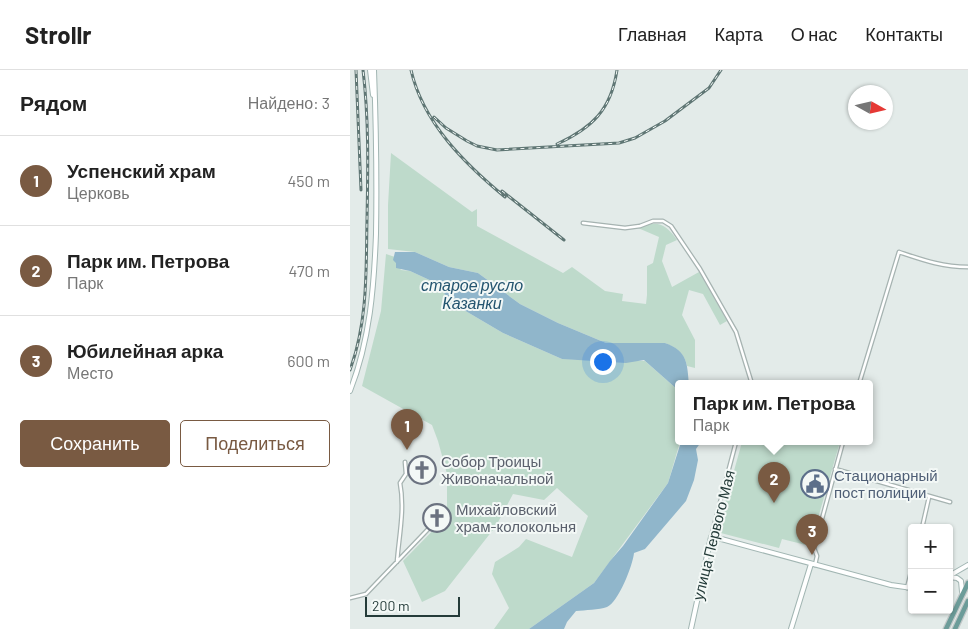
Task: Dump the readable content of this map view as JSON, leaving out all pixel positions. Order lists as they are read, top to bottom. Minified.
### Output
{"streets":{"street":["улица Первого Мая"]},"water":["старое русло Казанки"],"places":{"church":["Собор Троицы Живоначальной","Михайловский храм-колокольня"],"public building":["Стационарный пост полиции"]},"scale_bar":"200 m","north":"right","page":{"header":"Strollr","nav":["Главная","Карта","О нас","Контакты"],"heading":["Рядом","Найдено: 3"],"list":[{"mark":"1","name":"Успенский храм","note":"Церковь","value":"450 m"},{"mark":"2","name":"Парк им. Петрова","note":"Парк","value":"470 m"},{"mark":"3","name":"Юбилейная арка","note":"Место","value":"600 m"}],"popup":["Парк им. Петрова","Парк"],"buttons":["Сохранить","Поделиться"],"pins":["1","2","3"],"map_buttons":["+","−"],"scale":"200 m"}}
